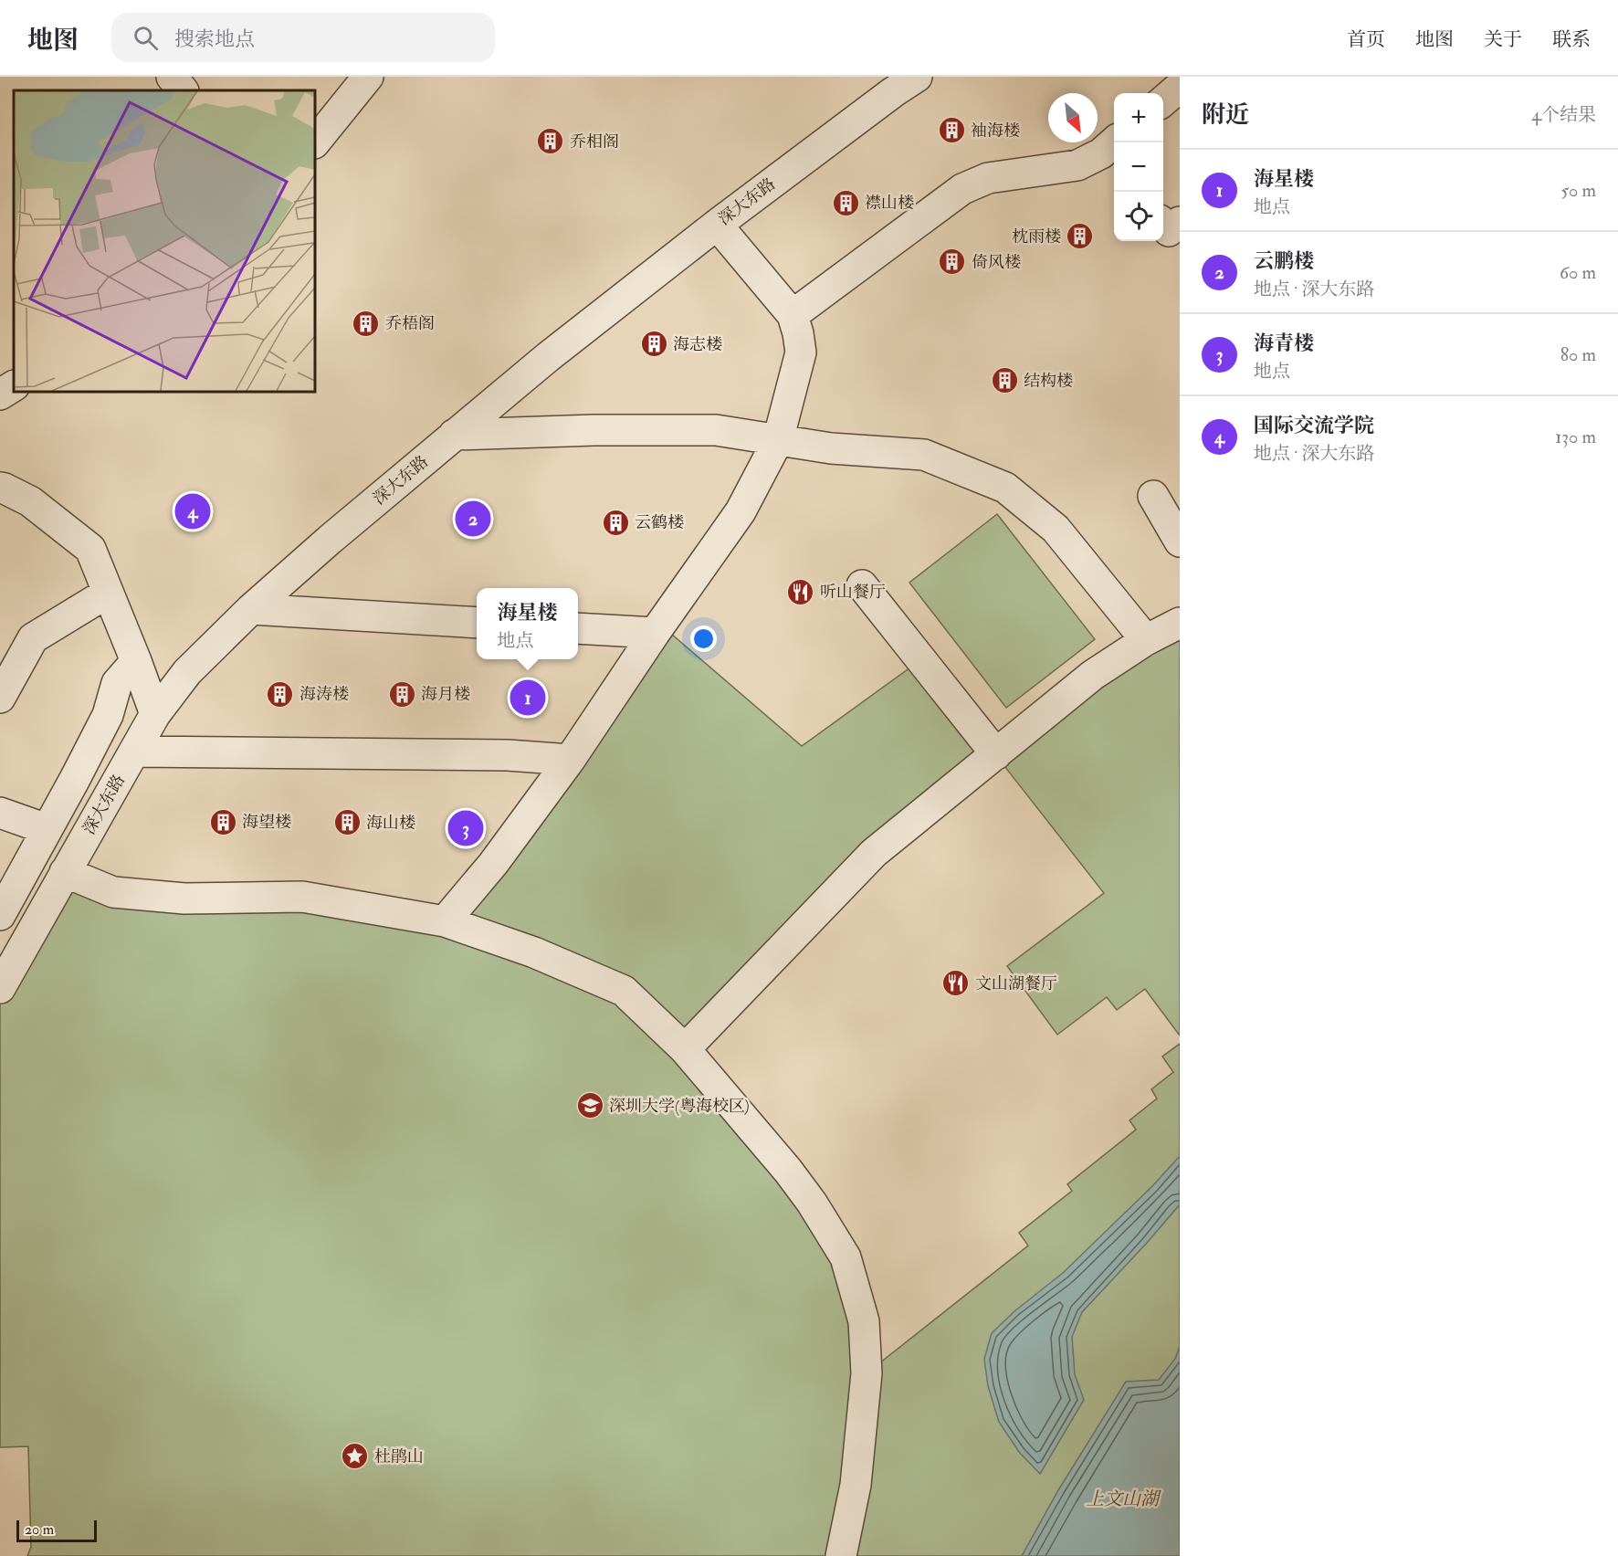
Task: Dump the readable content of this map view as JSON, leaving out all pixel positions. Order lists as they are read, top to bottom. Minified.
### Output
{"streets":{"street":["深大东路"]},"water":["上文山湖"],"places":{"building":["袖海楼","乔相阁","襟山楼","枕雨楼","倚风楼","乔梧阁","海志楼","结构楼","云鹤楼","海涛楼","海月楼","海望楼","海山楼"],"restaurant":["听山餐厅","文山湖餐厅"],"school or university":["深圳大学(粤海校区)"],"place":["杜鹃山"]},"scale_bar":"20 m","north":"bottom right","page":{"header":"地图","search":"搜索地点","nav":["首页","地图","关于","联系"],"heading":["附近","4个结果"],"map_buttons":["+","−"],"list":[{"mark":"1","name":"海星楼","note":"地点","value":"50 m"},{"mark":"2","name":"云鹏楼","note":"地点 · 深大东路","value":"60 m"},{"mark":"3","name":"海青楼","note":"地点","value":"80 m"},{"mark":"4","name":"国际交流学院","note":"地点 · 深大东路","value":"130 m"}],"pins":["4","2","1","3"],"popup":["海星楼","地点"],"scale":"20 m"}}
